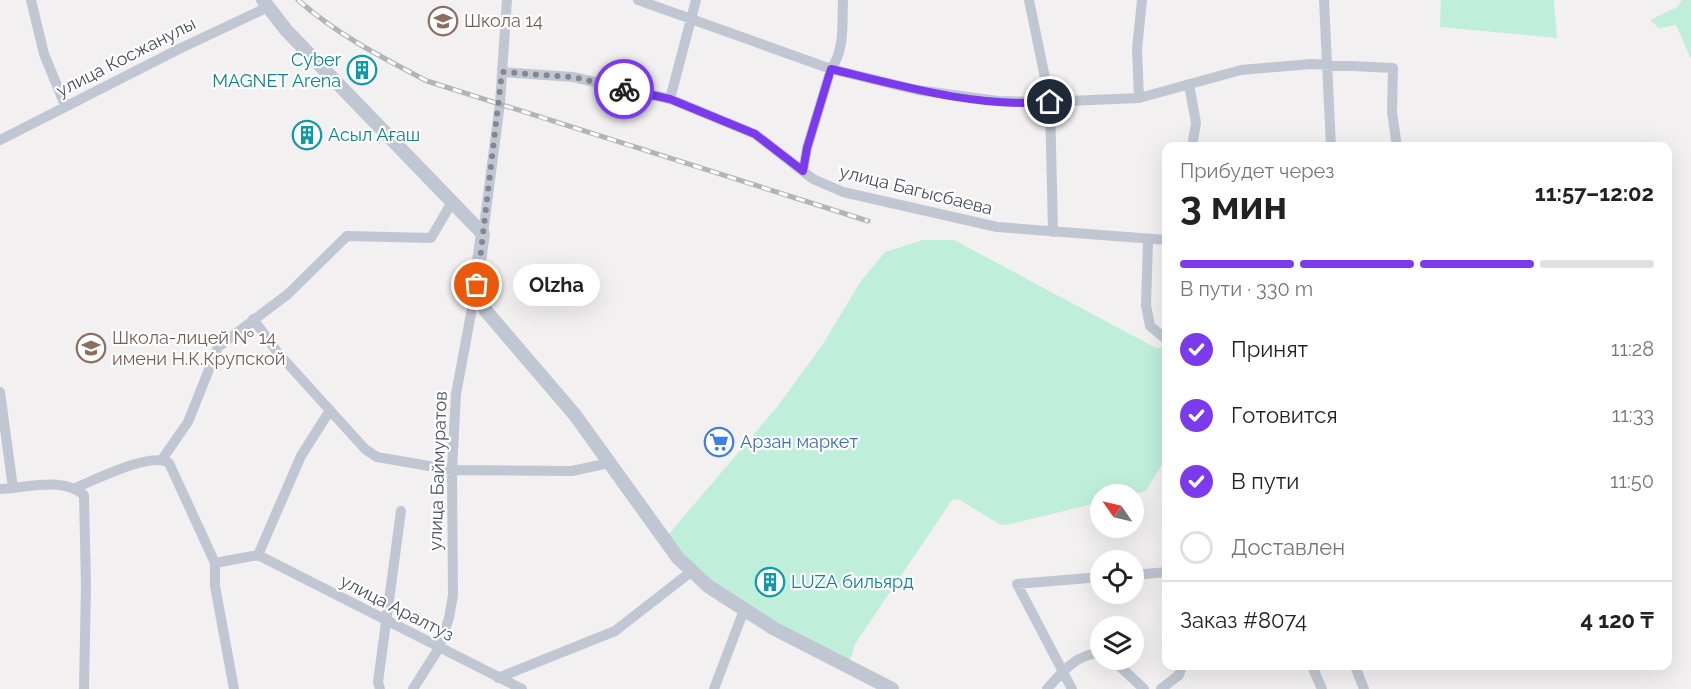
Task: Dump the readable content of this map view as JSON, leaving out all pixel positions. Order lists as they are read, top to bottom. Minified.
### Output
{"streets":{"street":["улица Косжанулы","улица Багысбаева","улица Баймуратов","улица Аралтуз"]},"crossings":[["улица Багысбаева","улица Баймуратов"],["улица Баймуратов","улица Аралтуз"]],"places":{"school or university":["Школа 14","Школа-лицей № 14 имени Н.К.Крупской"],"building":["Cyber MAGNET Arena","Асыл Ағаш","LUZA бильярд"],"other":["Olzha"],"supermarket":["Арзан маркет"]},"north":"top left","page":{"heading":["3 мин","Прибудет через","11:57–12:02"],"panel":["Заказ #8074","4 120 ₸"],"bar":"В пути · 330 m","bubble":"Olzha","list":[["Принят","11:28"],["Готовится","11:33"],["В пути","11:50"],"Доставлен"]}}
